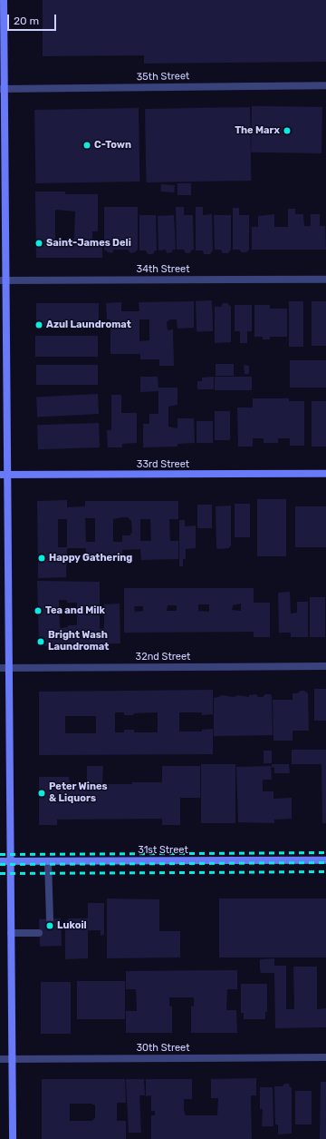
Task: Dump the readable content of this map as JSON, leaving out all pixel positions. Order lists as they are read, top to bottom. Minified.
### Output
{"streets":{"street":["35th Street","34th Street","33rd Street","32nd Street","31st Street","30th Street"]},"places":["The Marx","C-Town","Saint-James Deli","Azul Laundromat","Happy Gathering","Tea and Milk","Bright Wash Laundromat","Peter Wines & Liquors","Lukoil"],"scale_bar":"20 m"}
